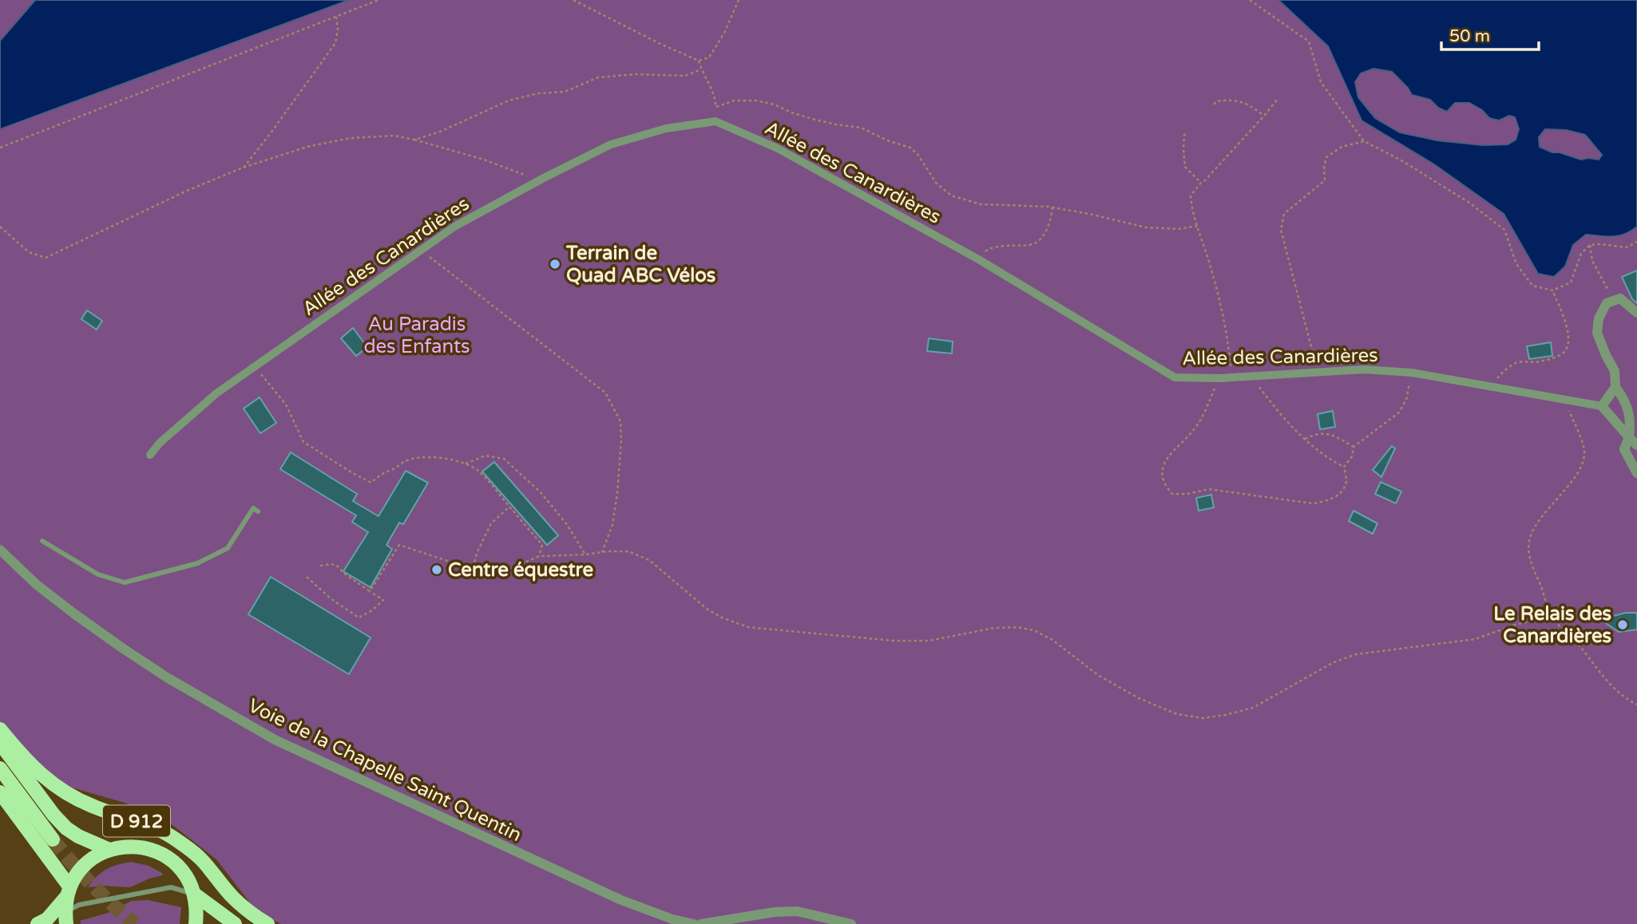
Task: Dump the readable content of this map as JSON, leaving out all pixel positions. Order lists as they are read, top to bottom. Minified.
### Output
{"streets":{"main road":["D 912"],"street":["Allée des Canardières","Voie de la Chapelle Saint Quentin"]},"parks":["Au Paradis des Enfants"],"places":["Terrain de Quad ABC Vélos","Centre équestre","Le Relais des Canardières"],"scale_bar":"50 m"}
